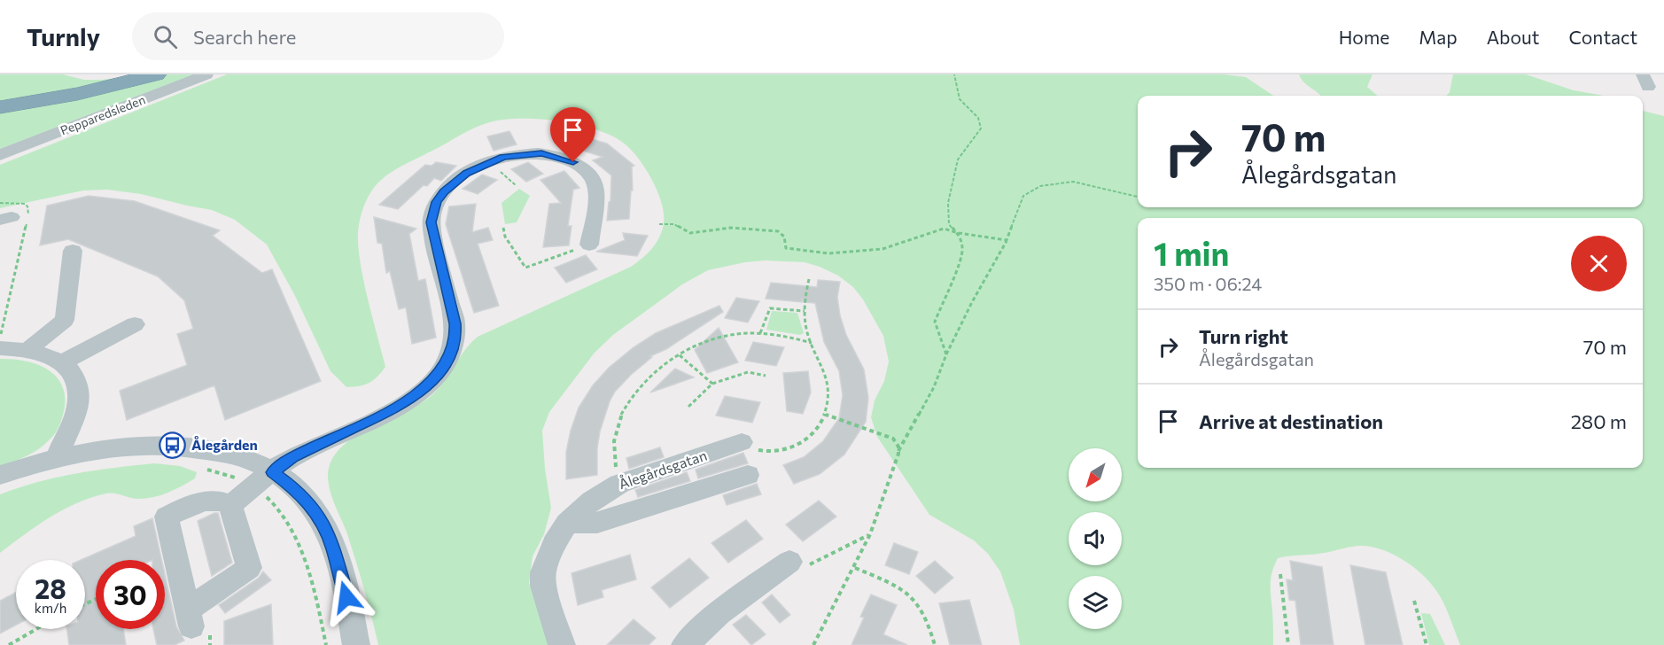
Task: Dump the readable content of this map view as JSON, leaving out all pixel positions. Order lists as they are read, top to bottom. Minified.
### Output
{"streets":{"street":["Pepparedsleden","Ålegårdsgatan"]},"places":{"bus stop":["Ålegården"]},"north":"bottom left","page":{"header":"Turnly","search":"Search here","nav":["Home","Map","About","Contact"],"turn":["70 m","Ålegårdsgatan"],"heading":["1 min","350 m · 06:24"],"list":[{"name":"Turn right","note":"Ålegårdsgatan","value":"70 m"},{"name":"Arrive at destination","value":"280 m"}],"speed":"28 km/h","limit":"30"}}
